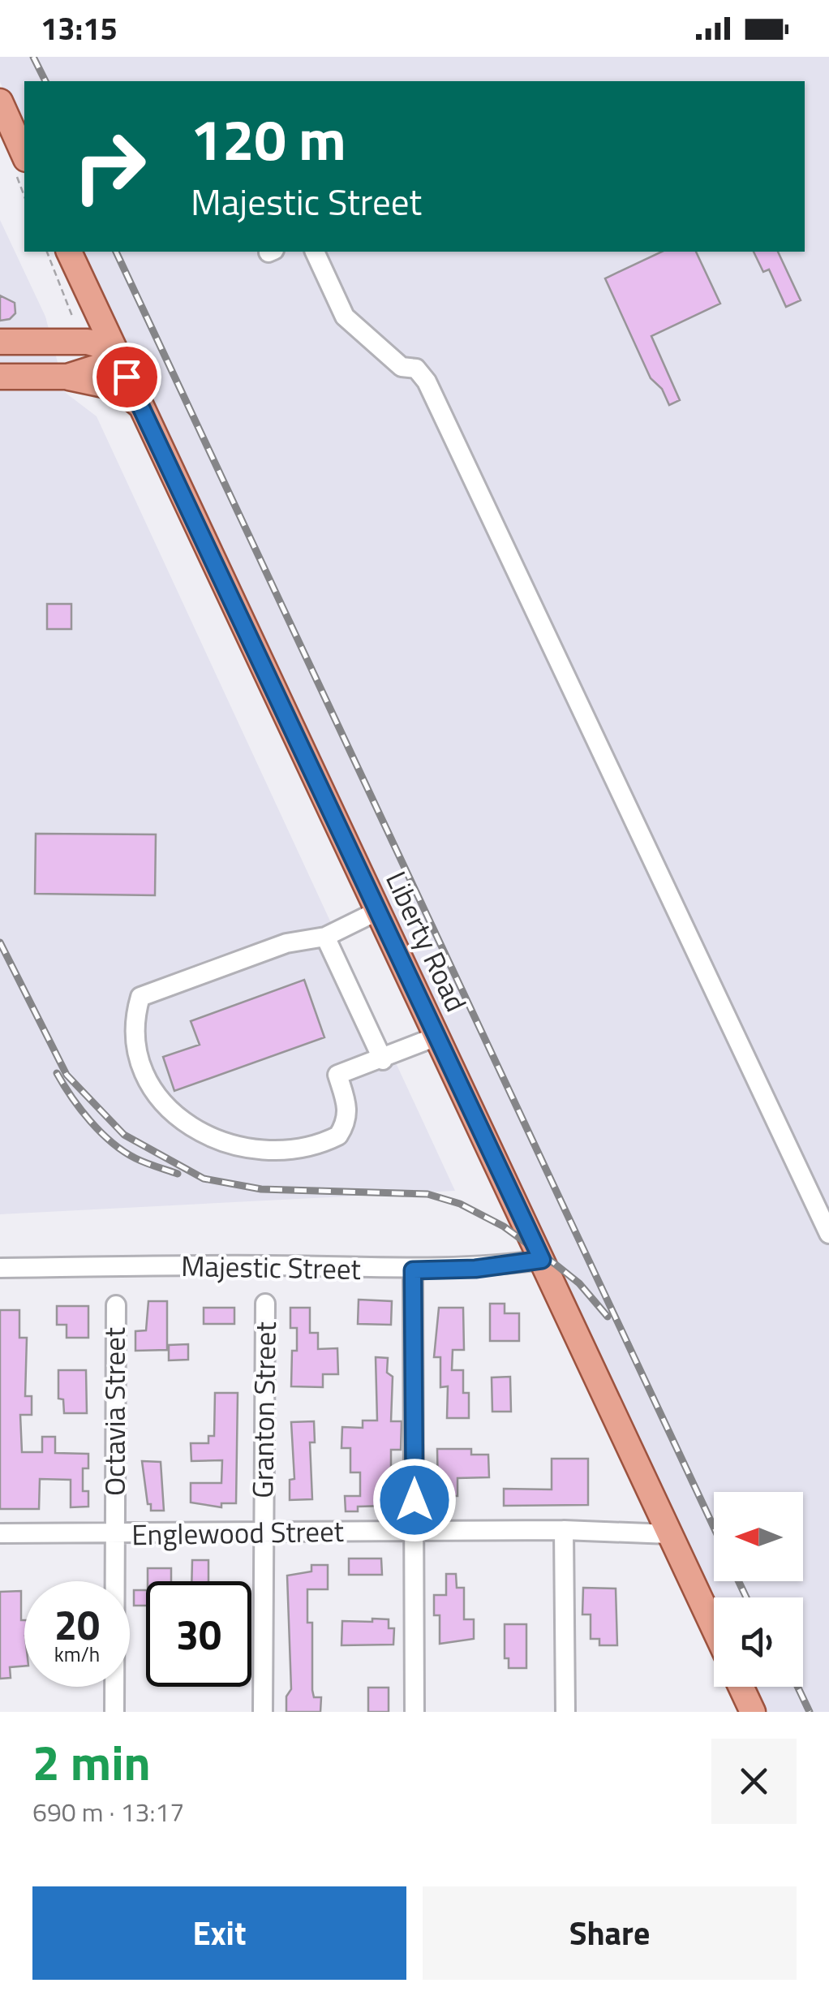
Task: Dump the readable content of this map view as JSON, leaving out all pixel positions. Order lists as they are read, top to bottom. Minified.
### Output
{"streets":{"main road":["Liberty Road"],"street":["Majestic Street","Granton Street","Octavia Street","Englewood Street"]},"crossings":[["Liberty Road","Majestic Street"],["Liberty Road","Englewood Street"],["Granton Street","Englewood Street"],["Octavia Street","Englewood Street"]],"north":"left","page":{"status":"13:15","turn":["120 m","Majestic Street"],"speed":"20 km/h","limit":"30","heading":["2 min","690 m · 13:17"],"buttons":["Exit","Share"]}}
